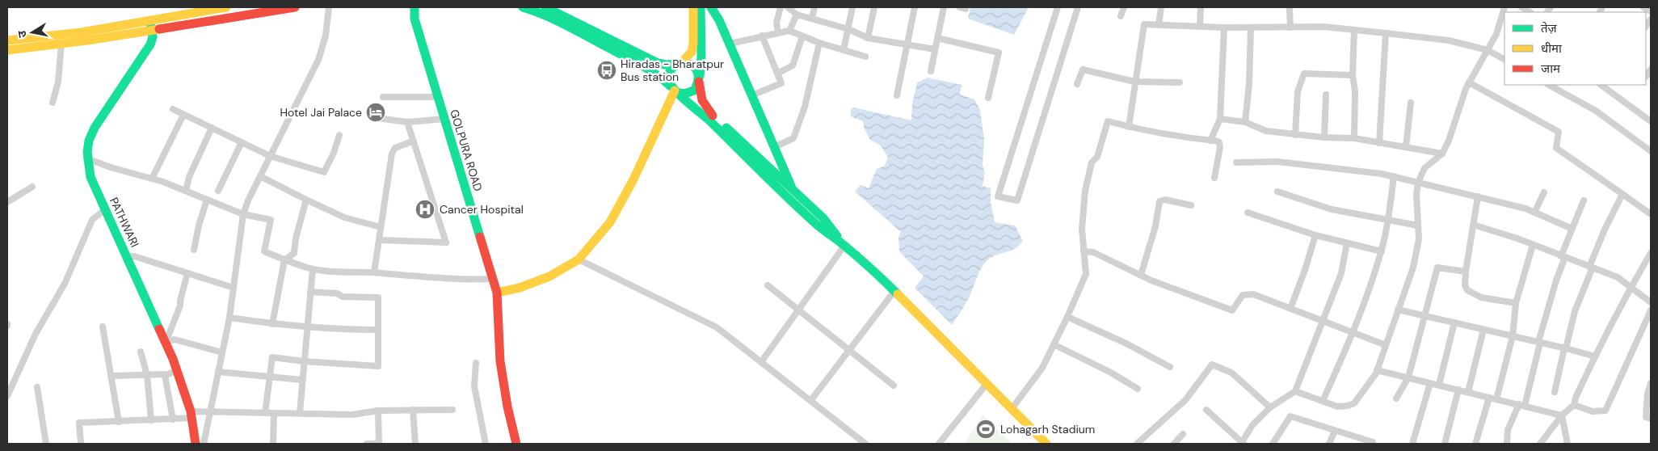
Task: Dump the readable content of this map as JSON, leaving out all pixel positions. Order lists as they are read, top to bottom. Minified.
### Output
{"streets":{"main road":["GOLPURA ROAD","PATHWARI"]},"places":{"bus stop":["Hiradas - Bharatpur Bus station"],"hotel":["Hotel Jai Palace"],"hospital":["Cancer Hospital"],"sports":["Lohagarh Stadium"]},"legend":["तेज़","धीमा","जाम"],"north":"left"}
